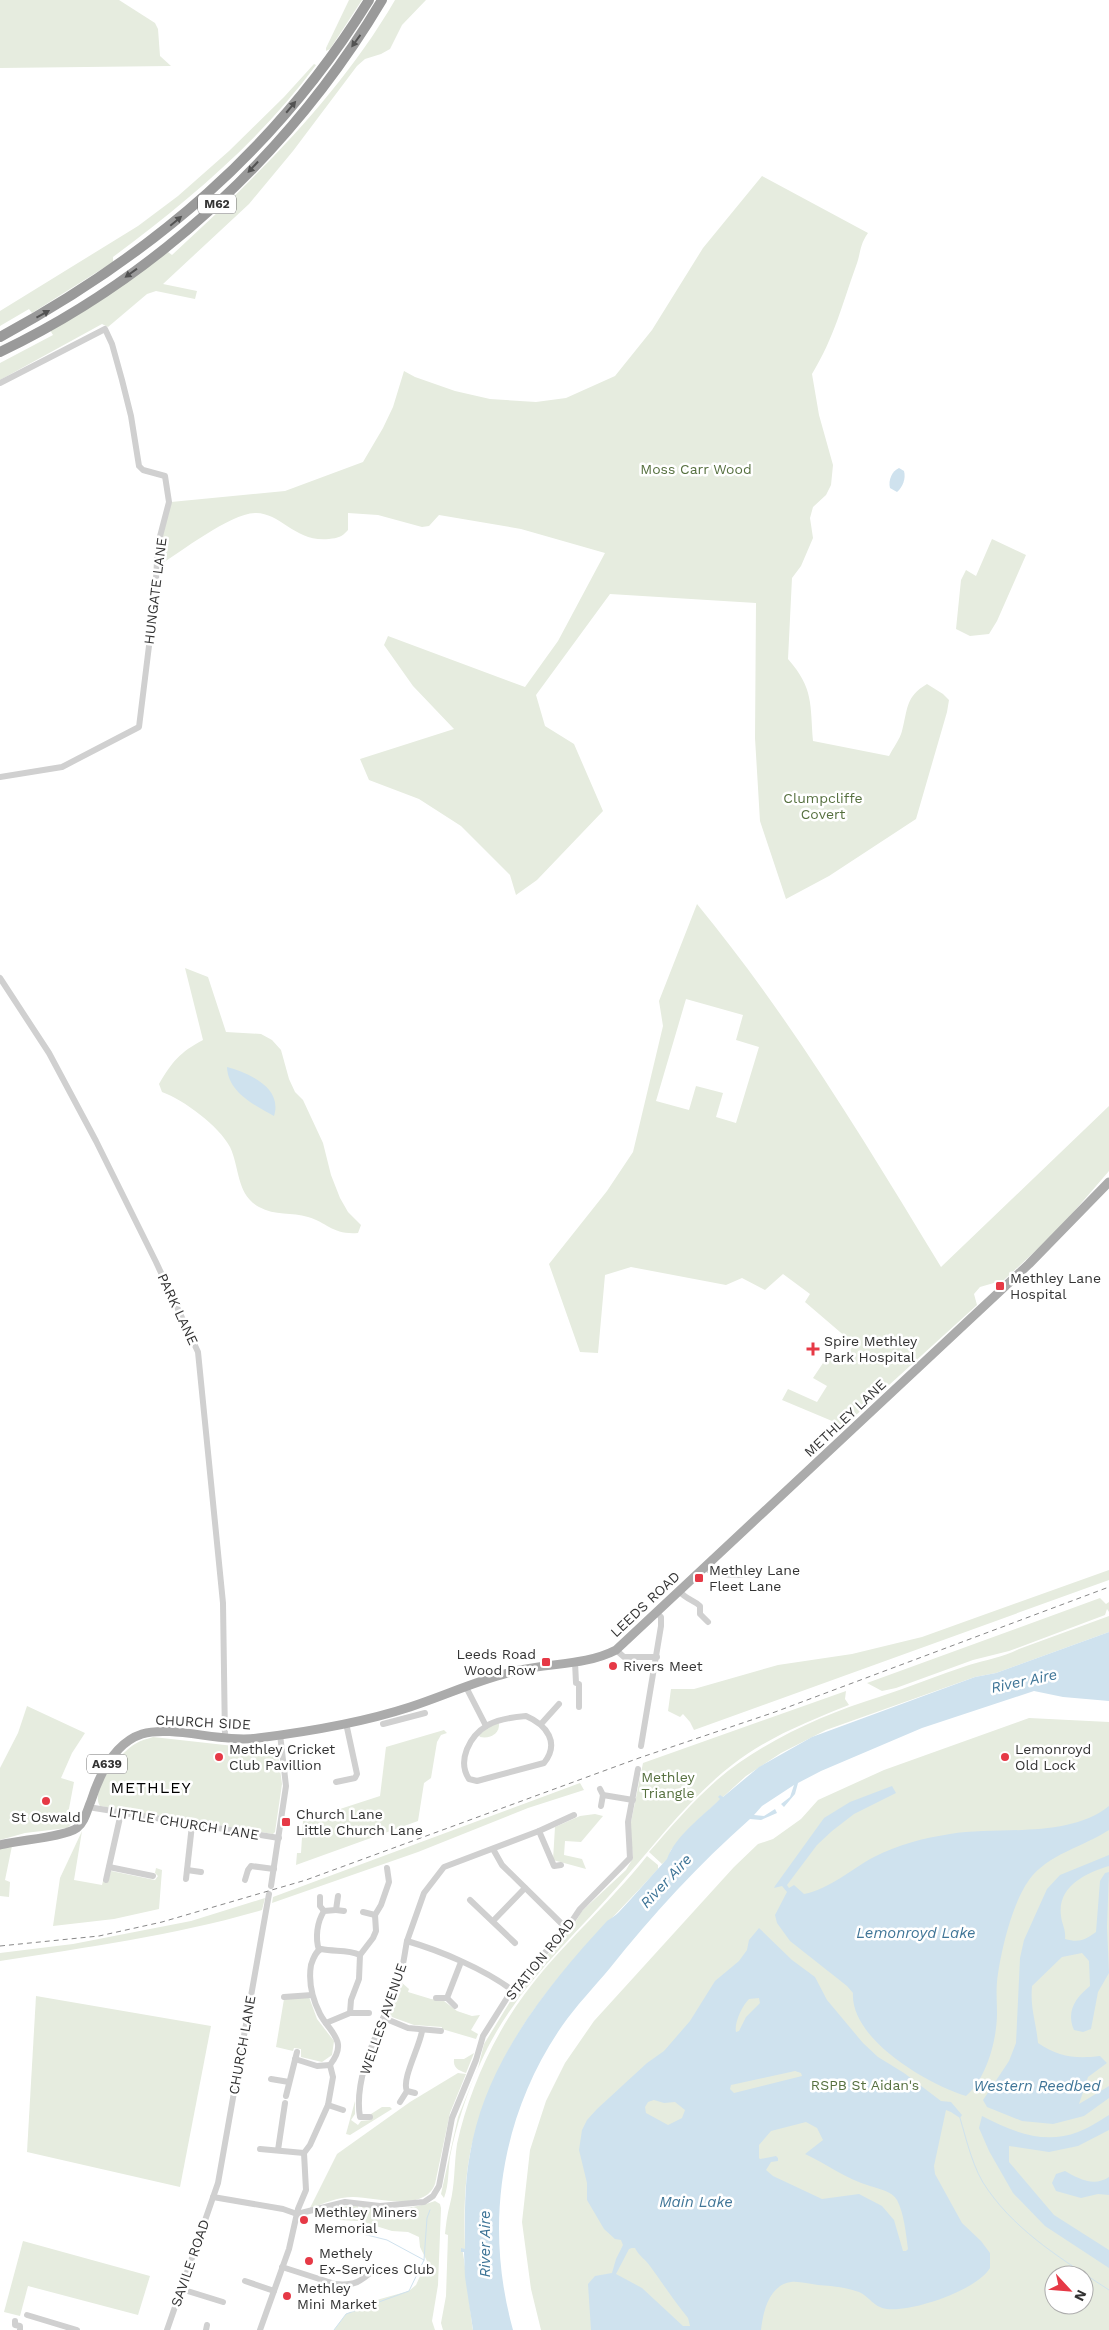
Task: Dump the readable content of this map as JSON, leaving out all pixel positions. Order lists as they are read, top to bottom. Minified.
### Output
{"streets":{"highway":["M62"],"main road":["METHLEY LANE","LEEDS ROAD","CHURCH SIDE","A639"],"street":["HUNGATE LANE","PARK LANE","LITTLE CHURCH LANE","STATION ROAD","WELLES AVENUE","CHURCH LANE","SAVILE ROAD"]},"crossings":[["PARK LANE","CHURCH SIDE"],["METHLEY LANE","LEEDS ROAD"],["LEEDS ROAD","CHURCH SIDE"],["CHURCH SIDE","LITTLE CHURCH LANE"],["CHURCH LANE","SAVILE ROAD"]],"districts":["METHLEY"],"water":["River Aire","Lemonroyd Lake","Western Reedbed","Main Lake"],"parks":["Moss Carr Wood","Clumpcliffe Covert","Methley Triangle","RSPB St Aidan's"],"places":{"transit":["Methley Lane Hospital","Methley Lane Fleet Lane","Leeds Road Wood Row","Church Lane Little Church Lane"],"health":["Spire Methley Park Hospital"],"other":["Rivers Meet","Methley Cricket Club Pavillion","Lemonroyd Old Lock","St Oswald","Methley Miners Memorial","Methely Ex-Services Club","Methley Mini Market"]},"north":"bottom right"}
